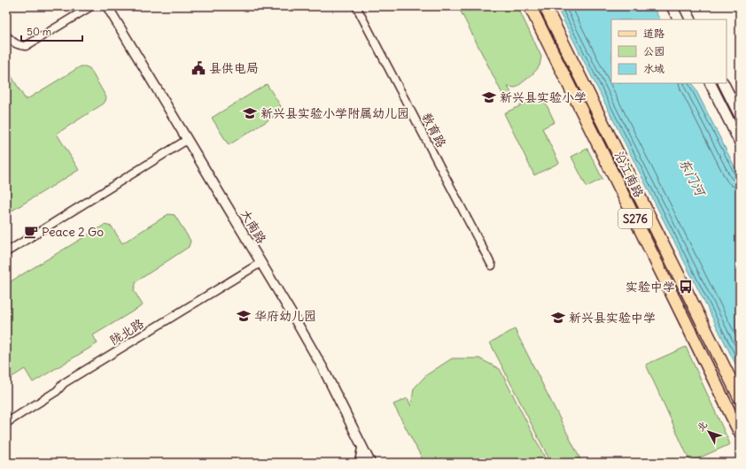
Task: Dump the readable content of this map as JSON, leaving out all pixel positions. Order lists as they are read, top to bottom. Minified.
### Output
{"streets":{"main road":["沿江南路","S276"],"street":["教育路","大南路","陇北路"]},"crossings":[["大南路","陇北路"]],"water":["东门河"],"places":{"public building":["县供电局"],"school or university":["新兴县实验小学","新兴县实验小学附属幼儿园","华府幼儿园","新兴县实验中学"],"cafe":["Peace 2 Go"],"bus stop":["实验中学"]},"legend":["道路","公园","水域"],"scale_bar":"50 m","north":"top left"}
